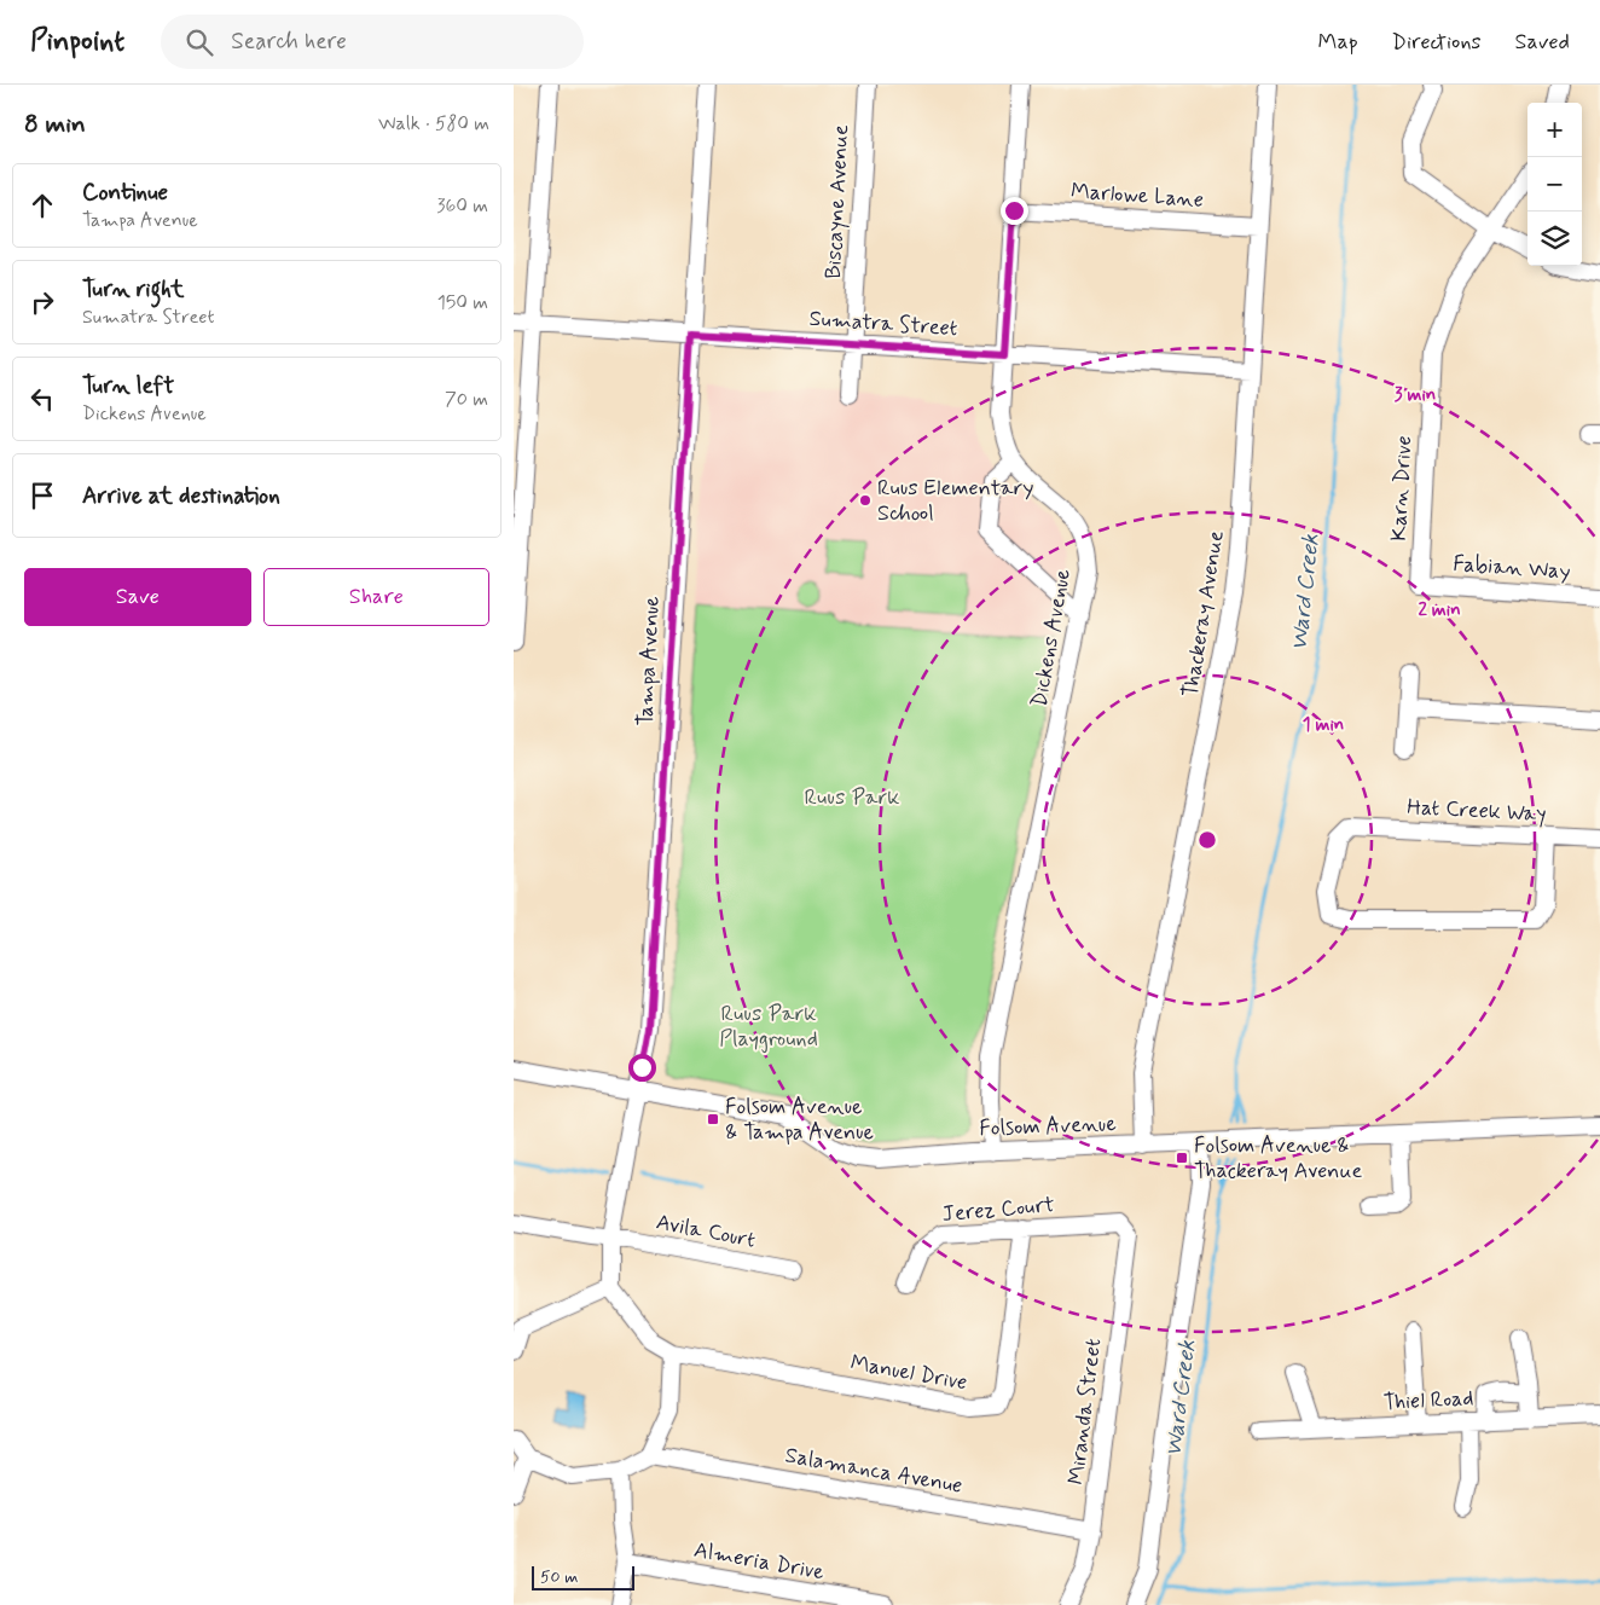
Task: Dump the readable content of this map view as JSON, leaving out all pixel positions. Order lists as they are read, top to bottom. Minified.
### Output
{"streets":{"street":["Marlowe Lane","Biscayne Avenue","Sumatra Street","Karn Drive","Fabian Way","Thackeray Avenue","Dickens Avenue","Tampa Avenue","Hat Creek Way","Folsom Avenue","Jerez Court","Avila Court","Manuel Drive","Thiel Road","Miranda Street","Salamanca Avenue","Almeria Drive"]},"crossings":[["Marlowe Lane","Thackeray Avenue"],["Marlowe Lane","Dickens Avenue"],["Biscayne Avenue","Sumatra Street"],["Sumatra Street","Thackeray Avenue"],["Sumatra Street","Dickens Avenue"],["Sumatra Street","Tampa Avenue"],["Karn Drive","Fabian Way"],["Thackeray Avenue","Folsom Avenue"],["Dickens Avenue","Folsom Avenue"],["Tampa Avenue","Folsom Avenue"],["Tampa Avenue","Avila Court"],["Jerez Court","Manuel Drive"],["Jerez Court","Miranda Street"],["Miranda Street","Salamanca Avenue"]],"water":["Ward Creek"],"parks":["Ruus Park","Ruus Park Playground"],"places":{"other":["Ruus Elementary School"],"transit":["Folsom Avenue & Tampa Avenue","Folsom Avenue & Thackeray Avenue"]},"scale_bar":"50 m","page":{"header":"Pinpoint","search":"Search here","nav":["Map","Directions","Saved"],"heading":["8 min","Walk · 580 m"],"map_buttons":["+","−"],"list":[["Continue","Tampa Avenue","360 m"],["Turn right","Sumatra Street","150 m"],["Turn left","Dickens Avenue","70 m"],"Arrive at destination"],"buttons":["Save","Share"],"scale":"50 m"},"rings":["3 min","2 min","1 min"]}
